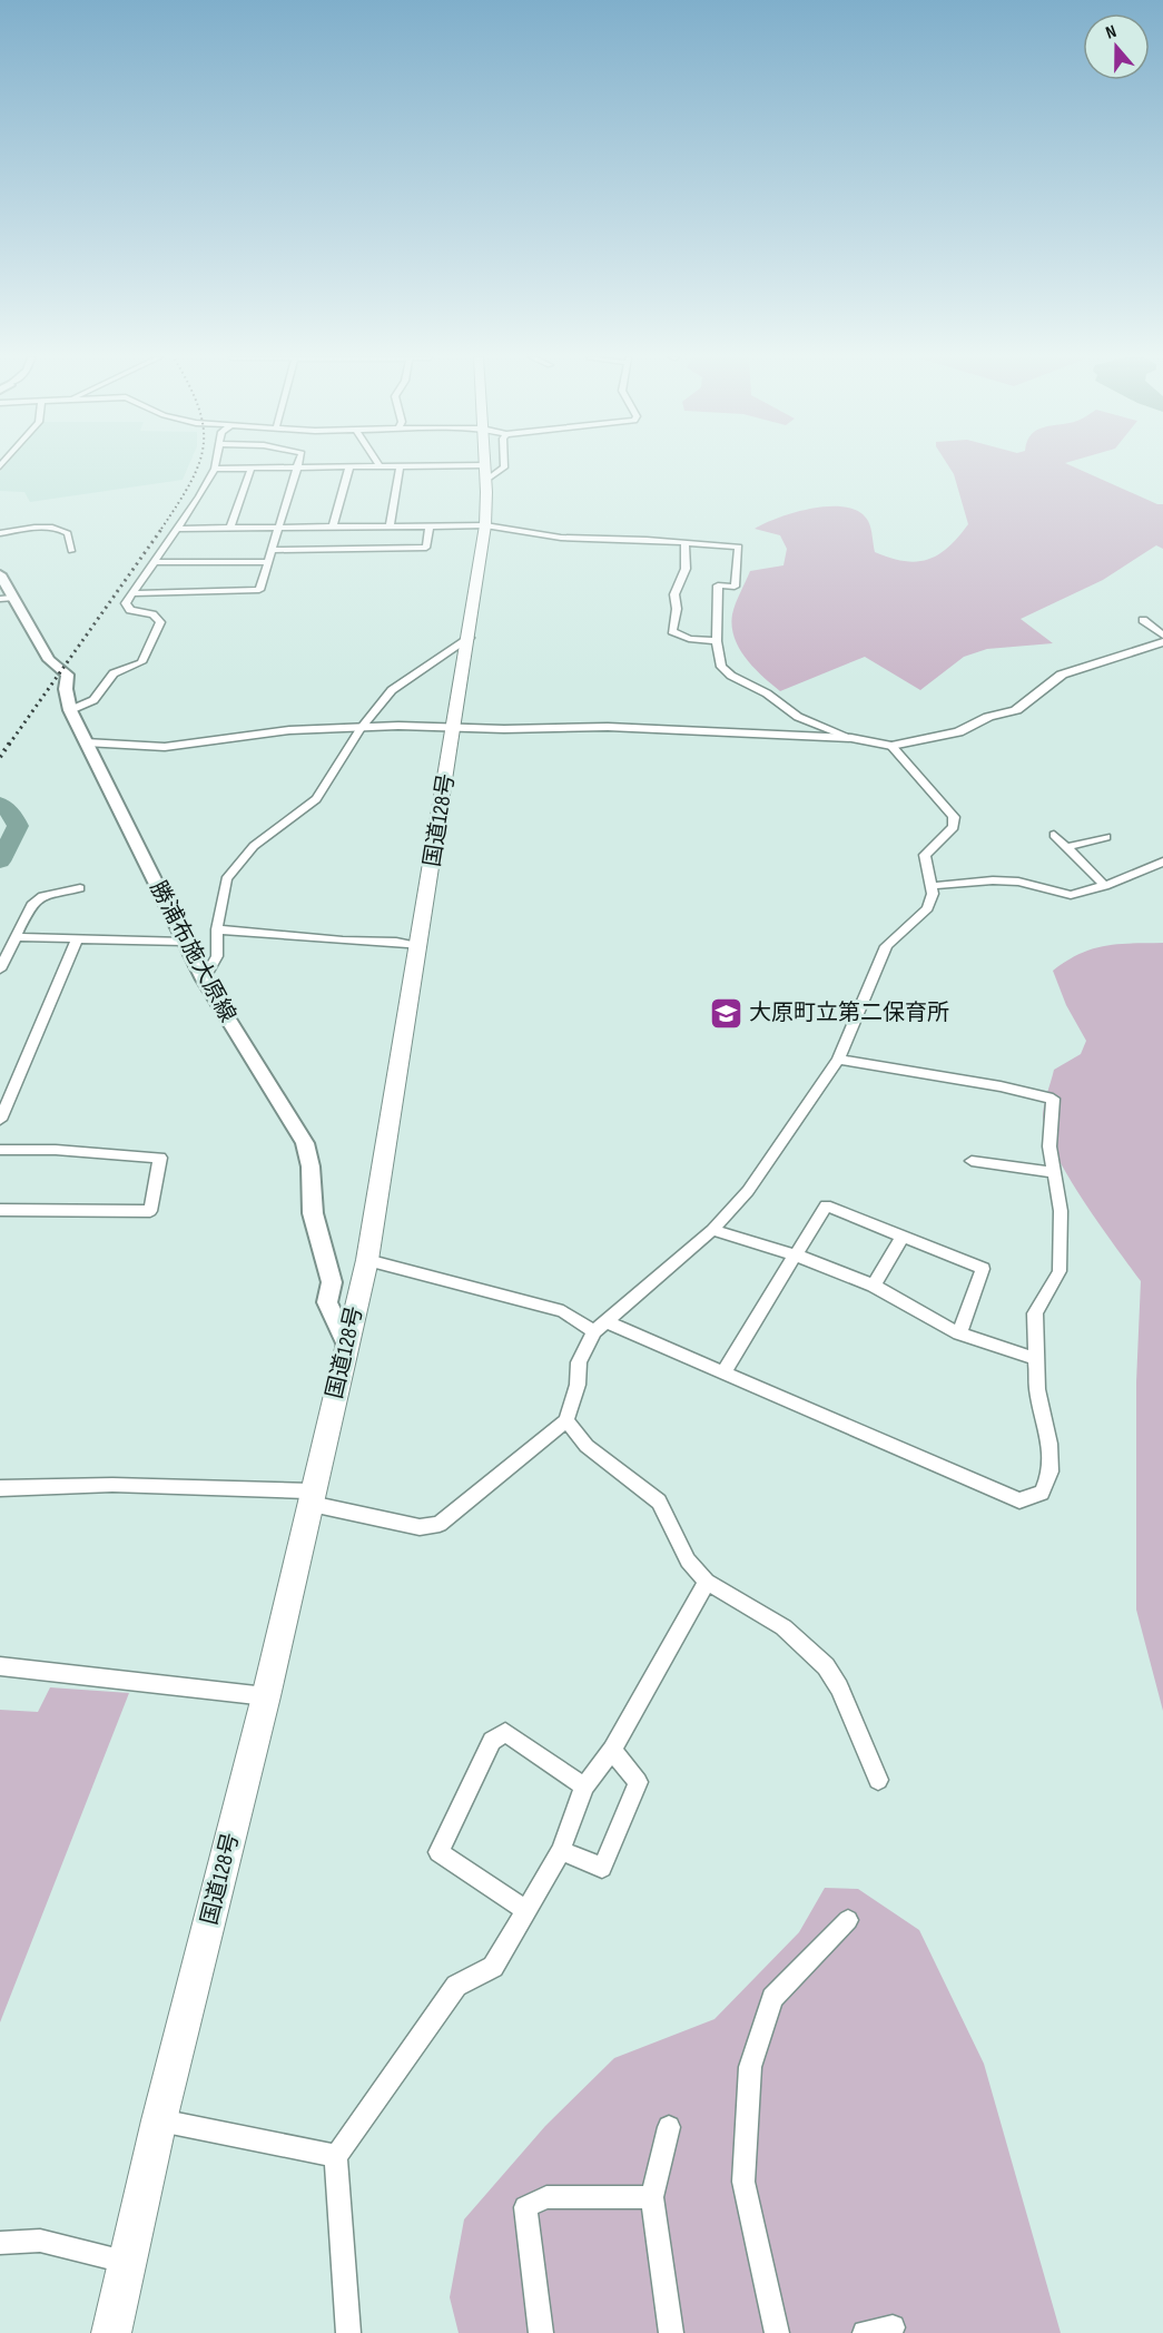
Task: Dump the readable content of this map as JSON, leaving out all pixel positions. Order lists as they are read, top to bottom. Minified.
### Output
{"streets":{"highway":["国道128号"],"main road":["勝浦布施大原線"]},"crossings":[["国道128号","勝浦布施大原線"]],"places":{"school or university":["大原町立第二保育所"]},"north":"top"}
